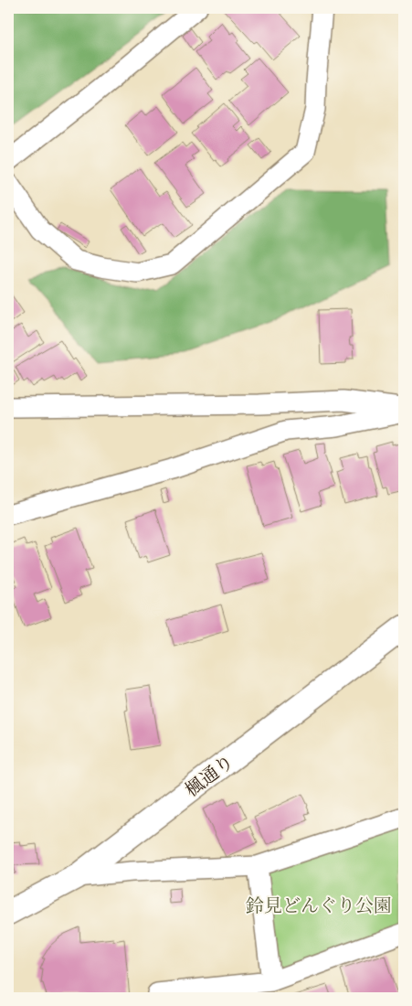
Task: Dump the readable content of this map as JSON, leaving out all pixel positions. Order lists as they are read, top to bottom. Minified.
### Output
{"streets":{"street":["楓通り"]},"parks":["鈴見どんぐり公園"]}
